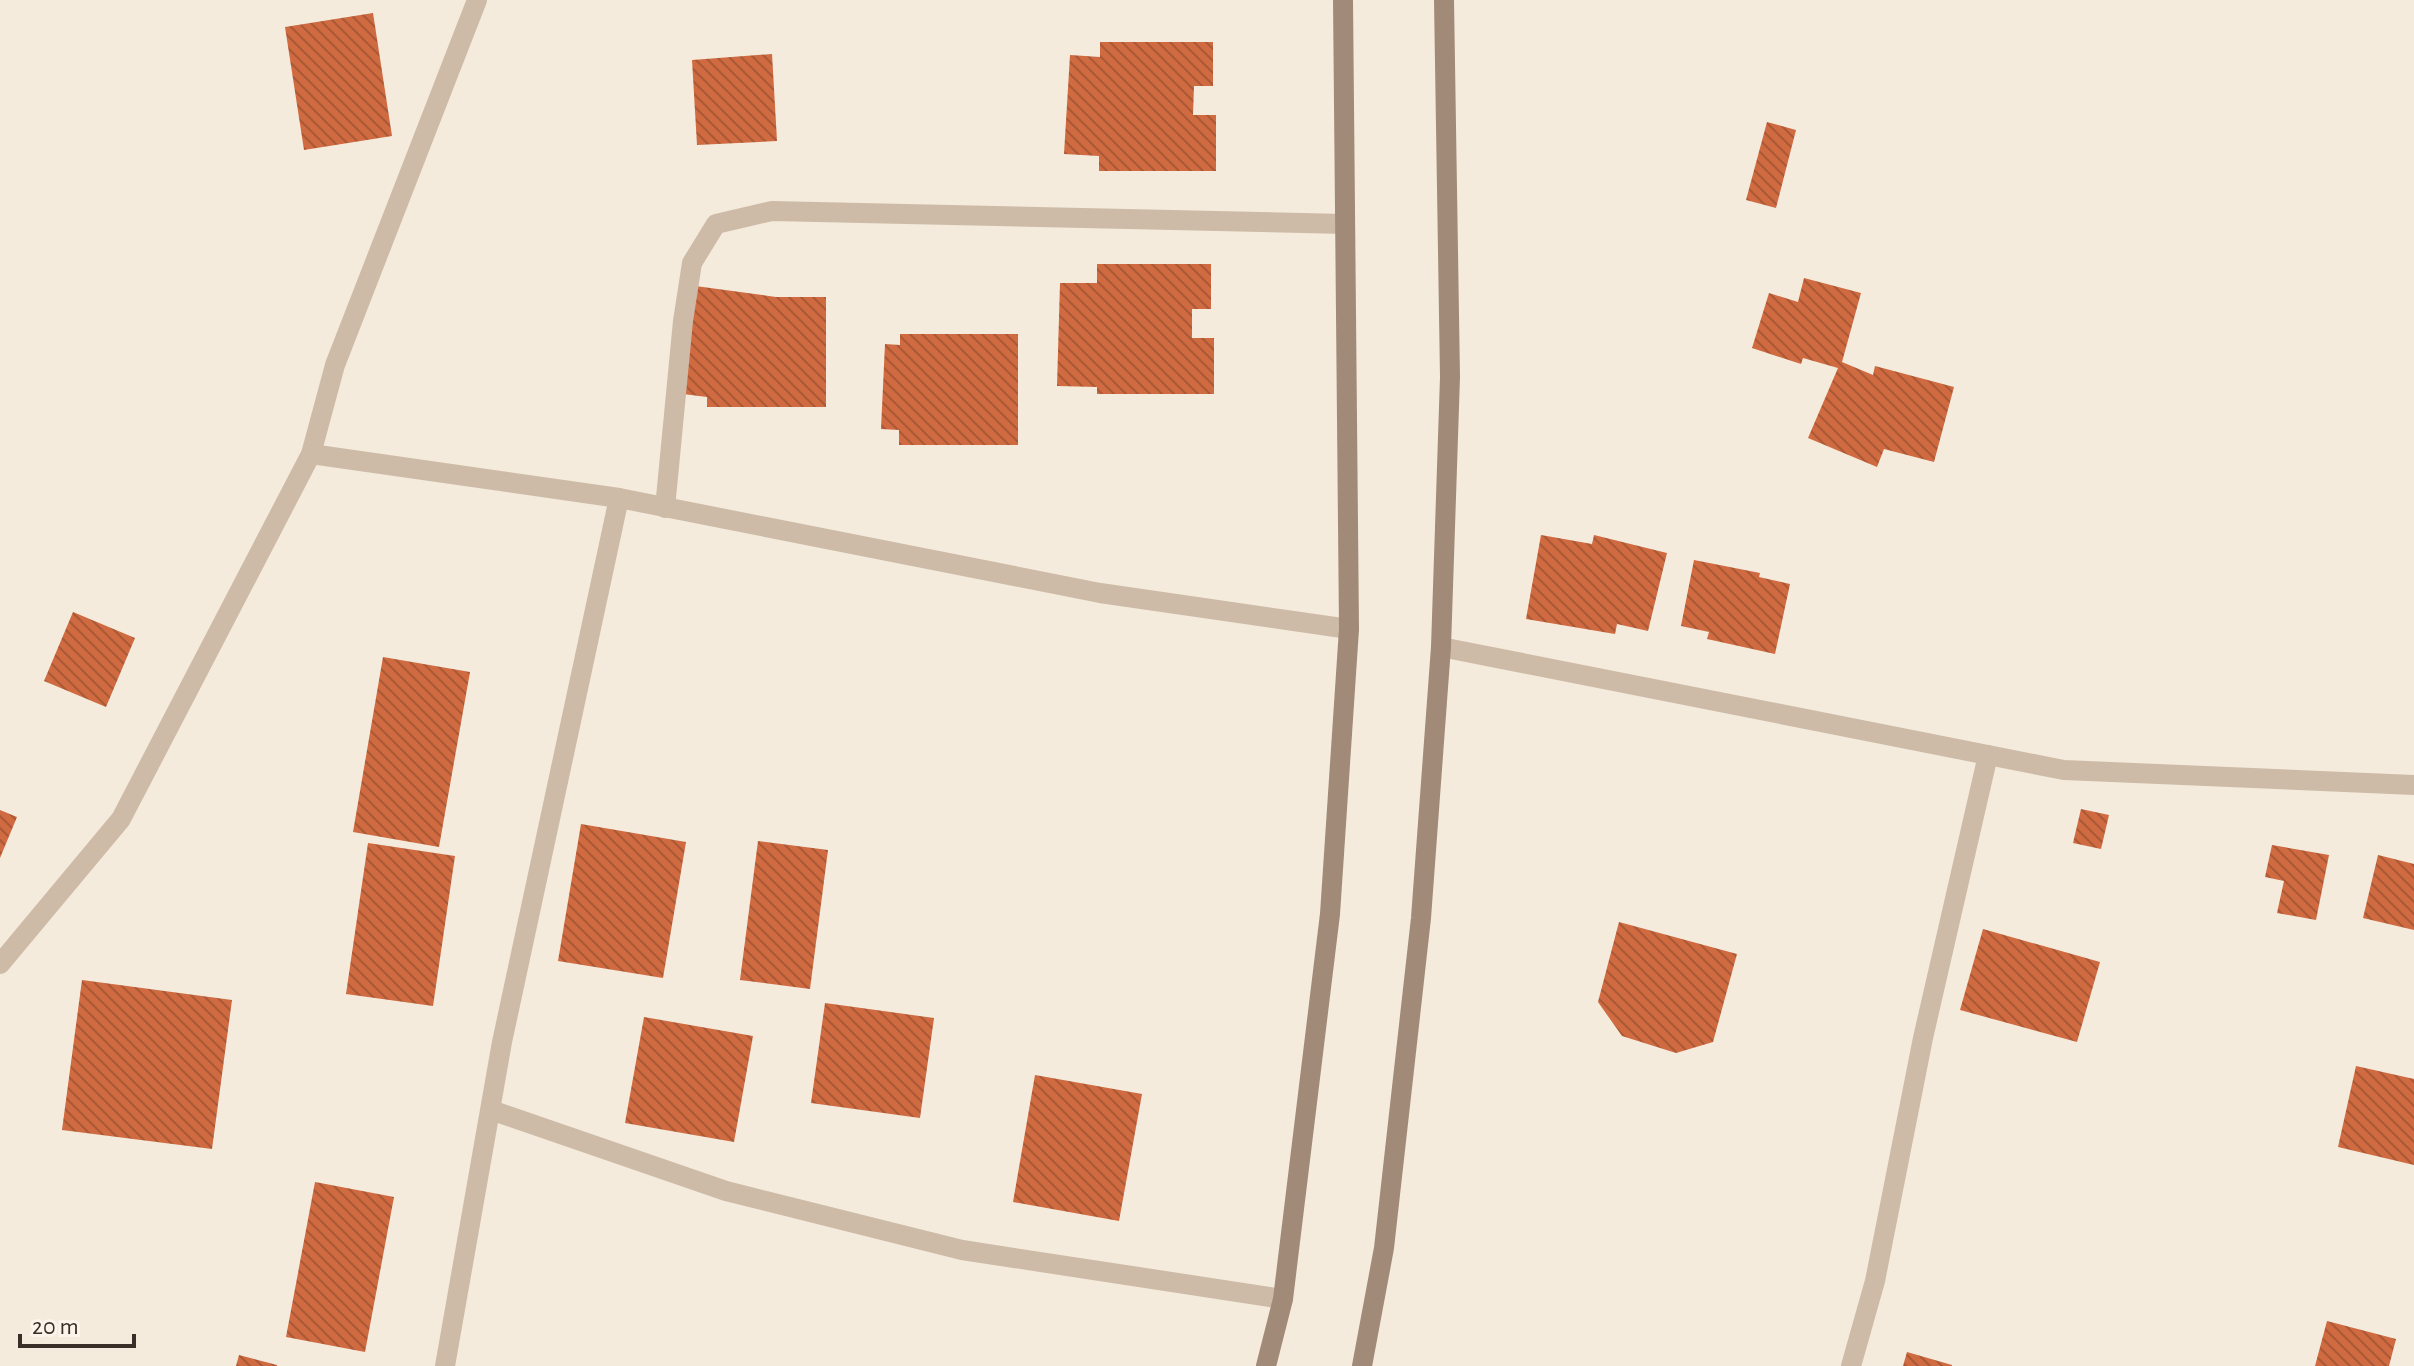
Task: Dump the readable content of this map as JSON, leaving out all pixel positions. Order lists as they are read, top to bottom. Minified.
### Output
{"scale_bar":"20 m"}
